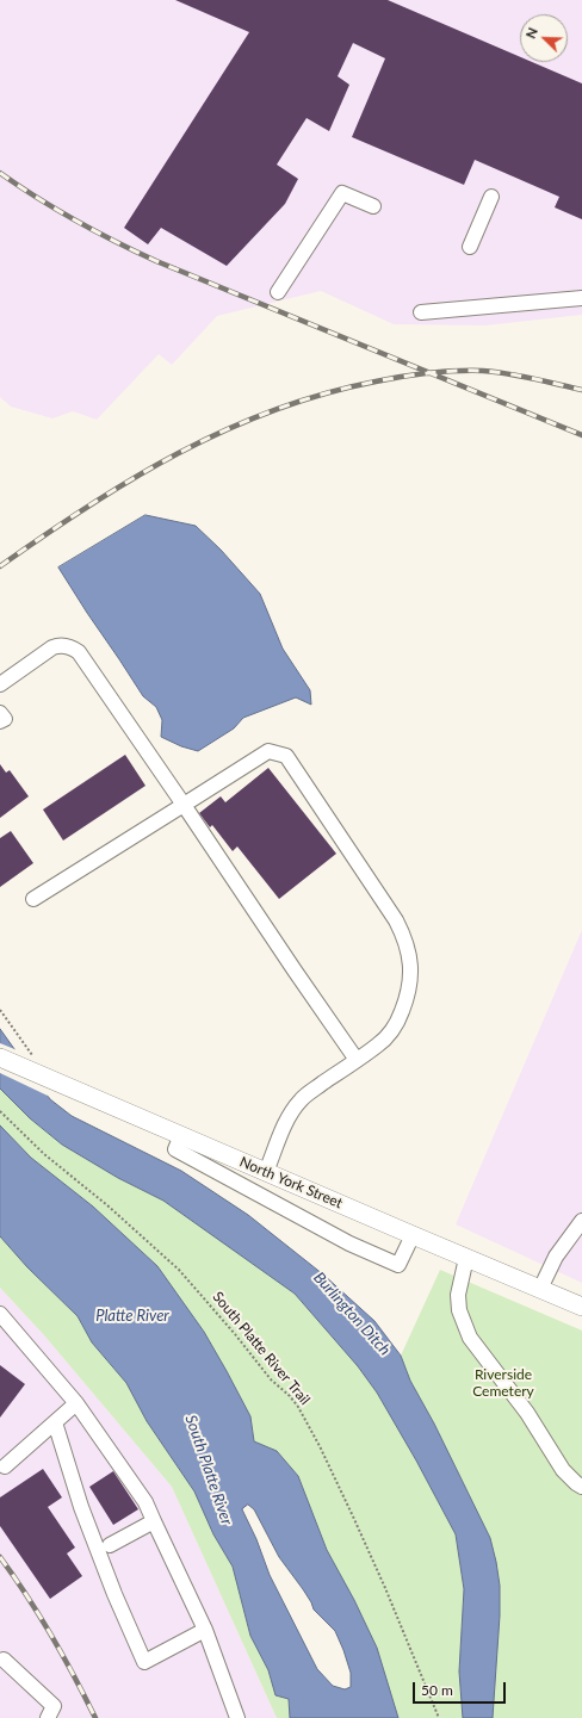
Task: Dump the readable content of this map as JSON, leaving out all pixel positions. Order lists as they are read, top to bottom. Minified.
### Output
{"streets":{"main road":["North York Street"],"path":["South Platte River Trail"]},"water":["Burlington Ditch","Platte River","South Platte River"],"parks":["Riverside Cemetery"],"scale_bar":"50 m","north":"top left"}
